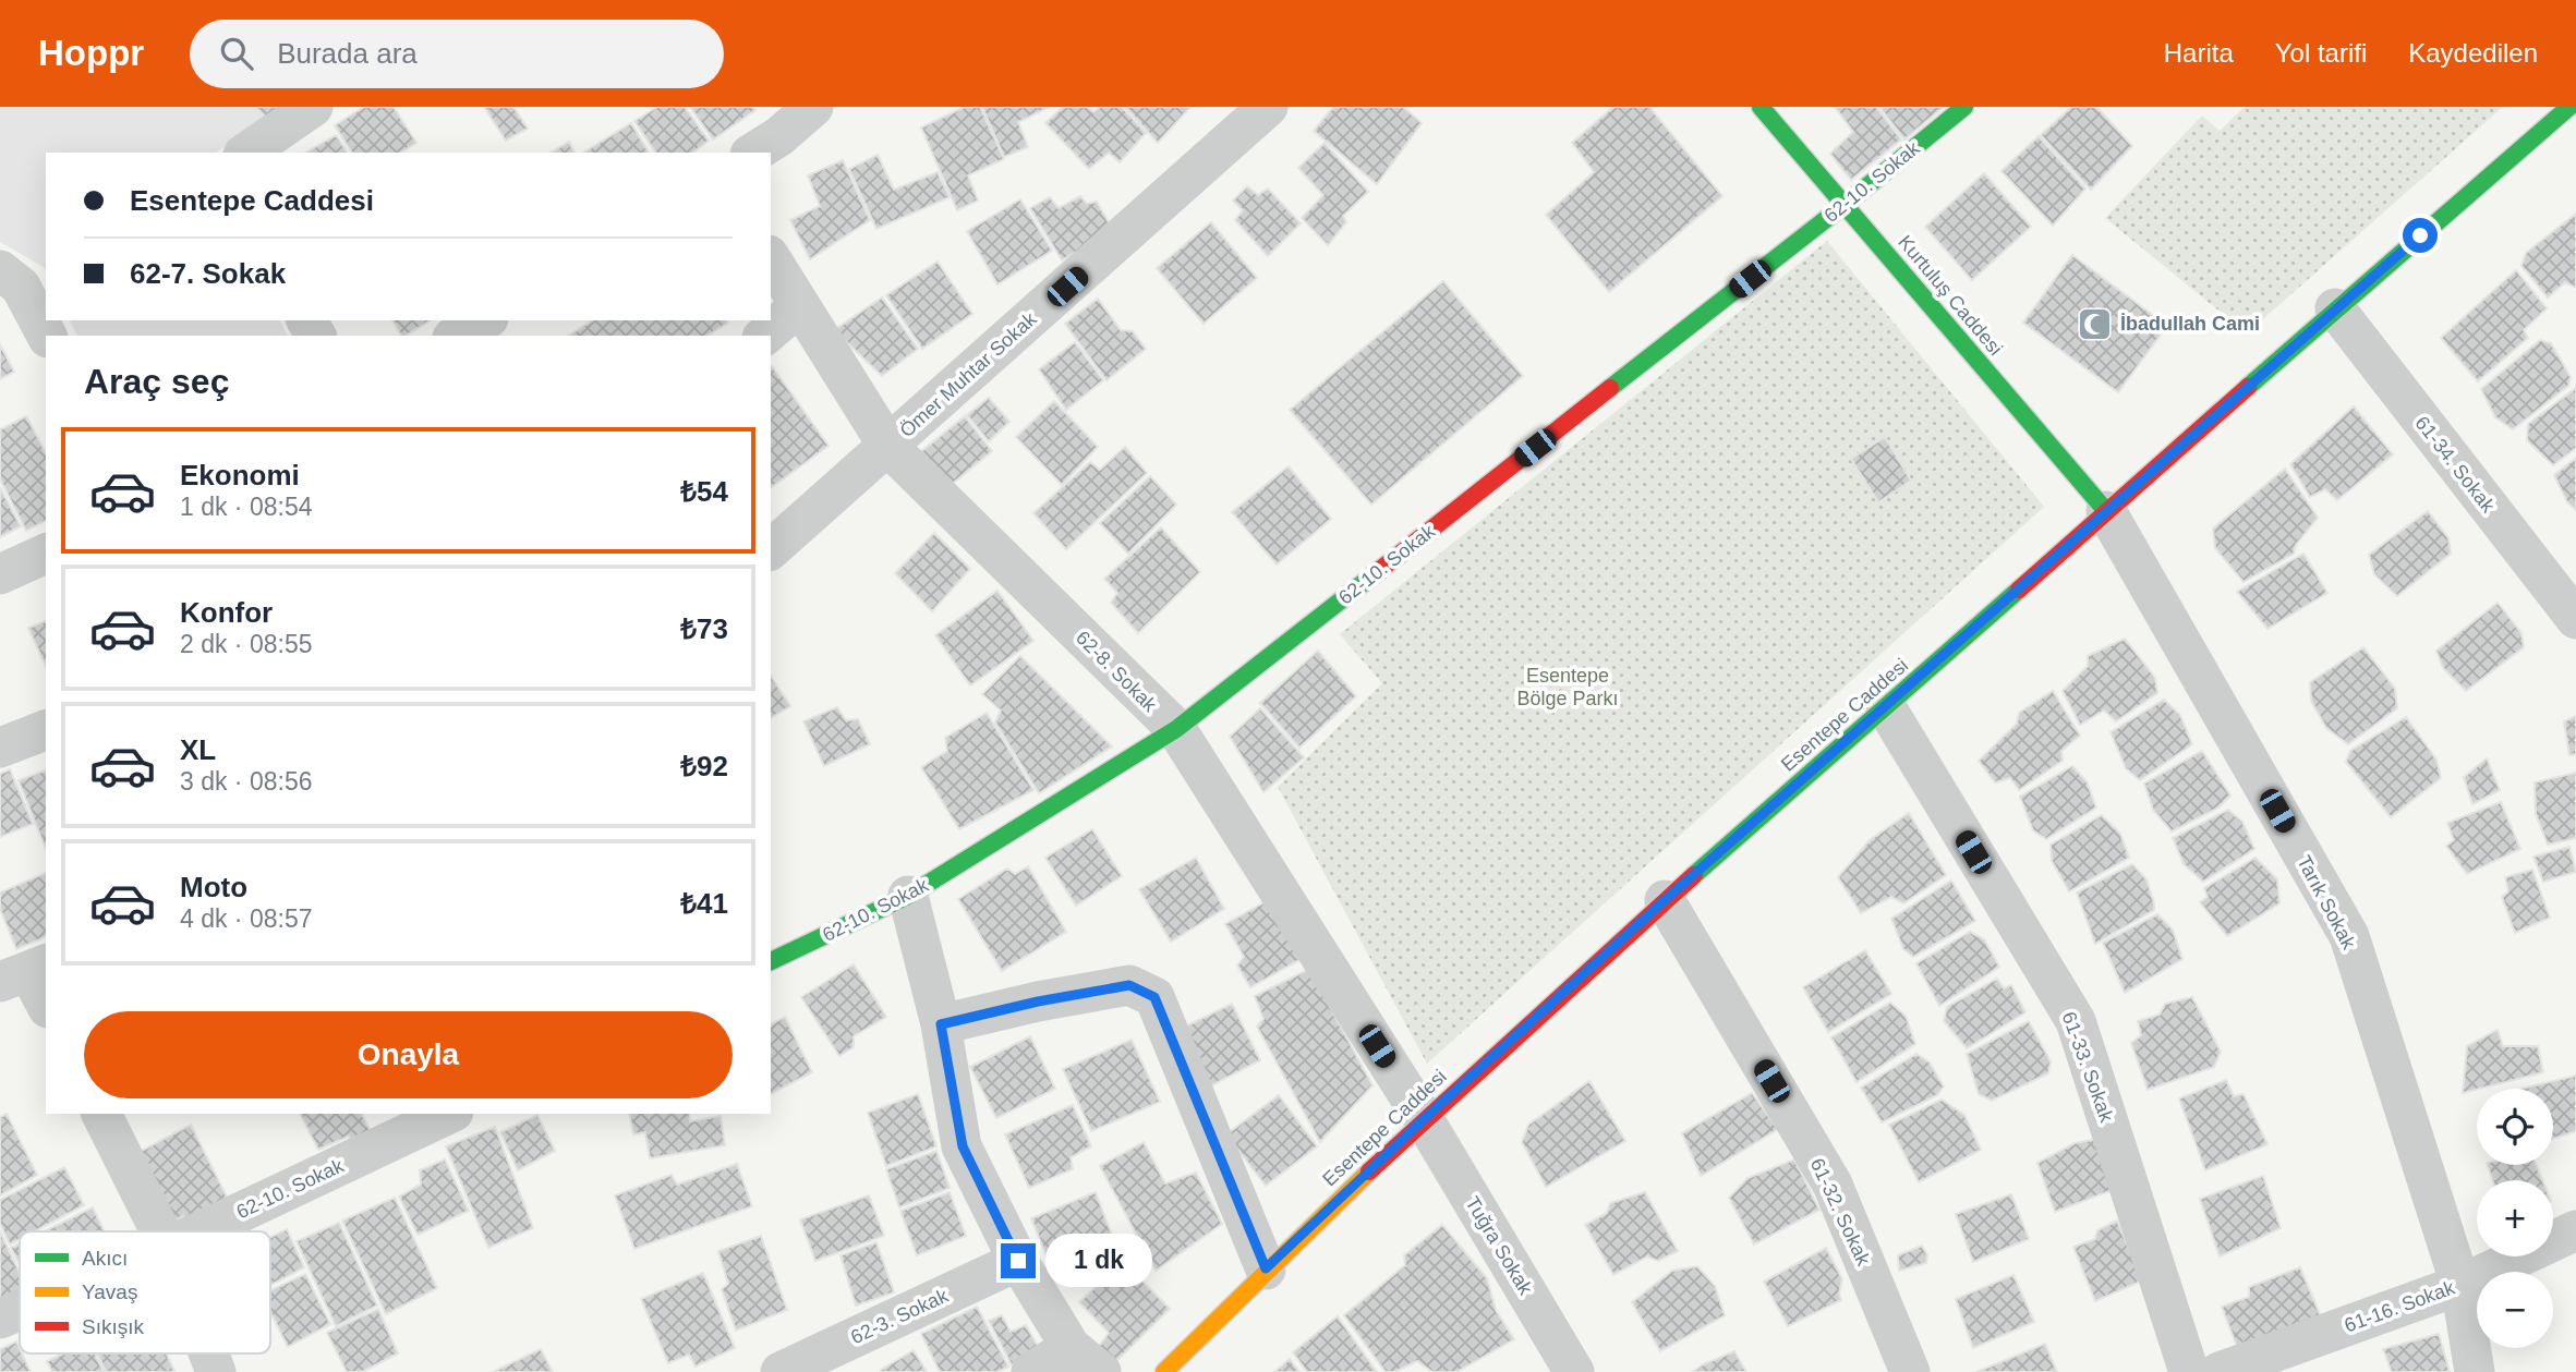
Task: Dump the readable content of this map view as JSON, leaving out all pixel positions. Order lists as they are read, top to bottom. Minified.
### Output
{"streets":{"street":["62-10. Sokak","Kurtuluş Caddesi","Ömer Muhtar Sokak","61-34. Sokak","62-8. Sokak","Esentepe Caddesi","Tarık Sokak","61-33. Sokak","61-32. Sokak","Tuğra Sokak","61-16. Sokak","62-3. Sokak"]},"crossings":[["62-10. Sokak","Kurtuluş Caddesi"],["62-10. Sokak","62-8. Sokak"],["Kurtuluş Caddesi","Esentepe Caddesi"],["Kurtuluş Caddesi","Tarık Sokak"],["Ömer Muhtar Sokak","62-8. Sokak"],["61-34. Sokak","Esentepe Caddesi"],["62-8. Sokak","Esentepe Caddesi"],["62-8. Sokak","Tuğra Sokak"],["Esentepe Caddesi","Tarık Sokak"],["Esentepe Caddesi","61-33. Sokak"],["Esentepe Caddesi","61-32. Sokak"],["Esentepe Caddesi","Tuğra Sokak"],["Tarık Sokak","61-16. Sokak"]],"parks":["Esentepe Bölge Parkı"],"places":{"mosque":["İbadullah Cami"]},"legend":["Akıcı","Yavaş","Sıkışık"],"page":{"header":"Hoppr","search":"Burada ara","nav":["Harita","Yol tarifi","Kaydedilen"],"banner":["Esentepe Caddesi","62-7. Sokak"],"heading":"Araç seç","list":[{"name":"Ekonomi","note":"1 dk · 08:54","value":"₺54"},{"name":"Konfor","note":"2 dk · 08:55","value":"₺73"},{"name":"XL","note":"3 dk · 08:56","value":"₺92"},{"name":"Moto","note":"4 dk · 08:57","value":"₺41"}],"buttons":"Onayla","map_buttons":["+","−"],"bubble":"1 dk"}}
